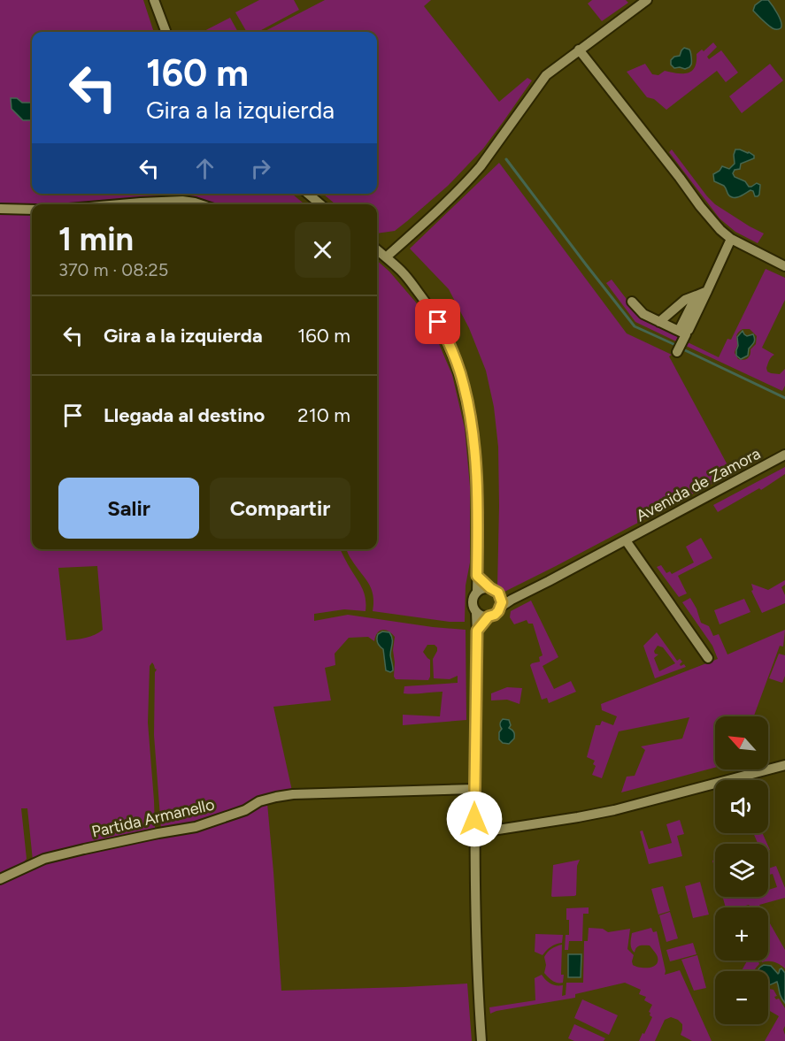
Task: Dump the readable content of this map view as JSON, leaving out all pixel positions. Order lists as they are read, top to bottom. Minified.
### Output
{"streets":{"street":["Avenida de Zamora","Partida Armanello"]},"north":"top left","page":{"turn":["160 m","Gira a la izquierda"],"heading":["1 min","370 m · 08:25"],"list":[{"name":"Gira a la izquierda","value":"160 m"},{"name":"Llegada al destino","value":"210 m"}],"buttons":["Salir","Compartir"],"map_buttons":["+","−"]}}
